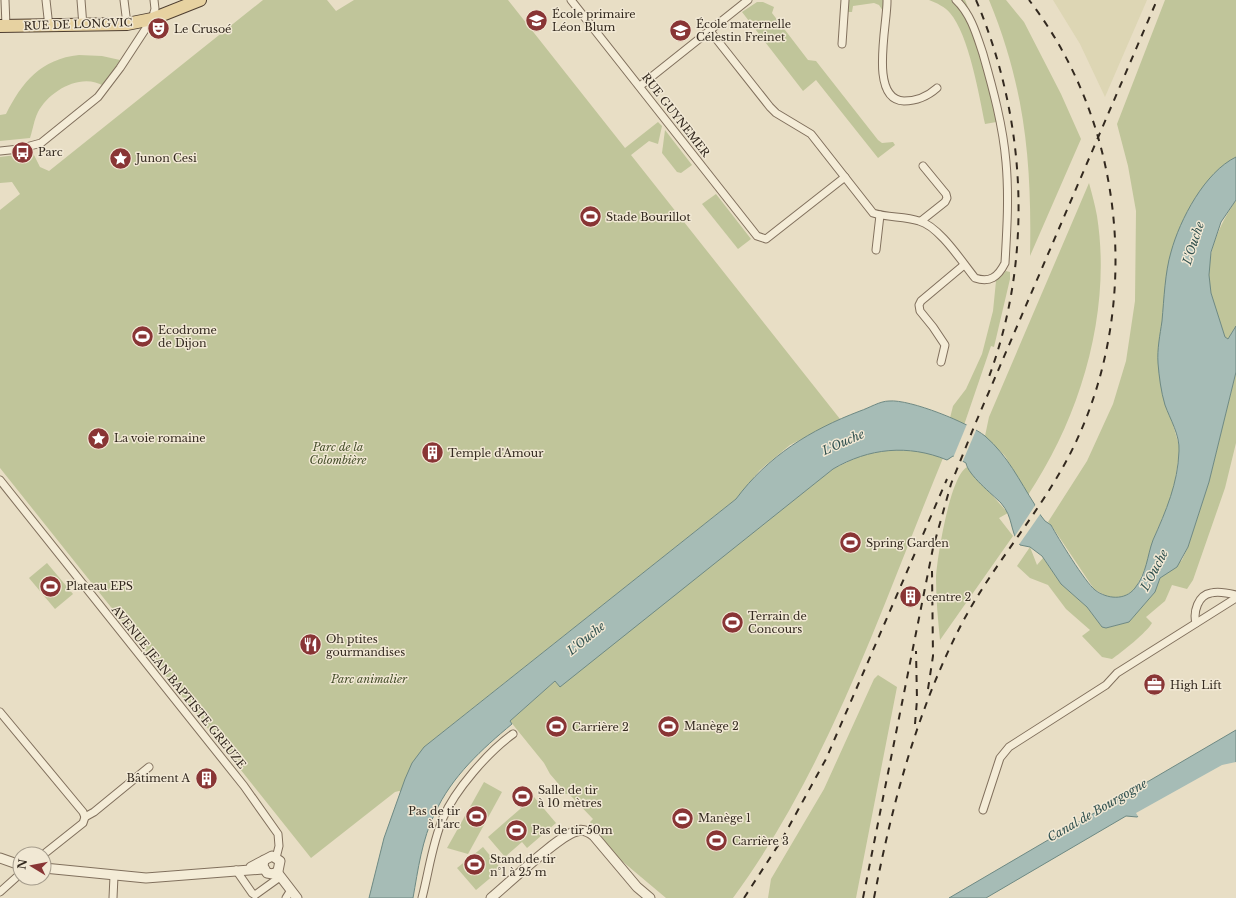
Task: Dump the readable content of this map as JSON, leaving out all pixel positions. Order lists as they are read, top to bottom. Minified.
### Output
{"streets":{"main road":["RUE DE LONGVIC"],"street":["RUE GUYNEMER","AVENUE JEAN BAPTISTE GREUZE"]},"water":["L'Ouche","Canal de Bourgogne"],"parks":["Parc de la Colombière","Parc animalier"],"places":{"school or university":["École primaire Léon Blum","École maternelle Célestin Freinet"],"theatre":["Le Crusoé"],"bus stop":["Parc"],"place":["Junon Cesi","La voie romaine"],"sports":["Stade Bourillot","Ecodrome de Dijon","Spring Garden","Plateau EPS","Terrain de Concours","Manège 2","Carrière 2","Salle de tir à 10 mètres","Pas de tir à l'arc","Manège 1","Pas de tir 50m","Carrière 3","Stand de tir n°1 à 25 m"],"building":["Temple d'Amour","centre 2","Bâtiment A"],"restaurant":["Oh ptites gourmandises"],"office":["High Lift"]},"north":"left"}
